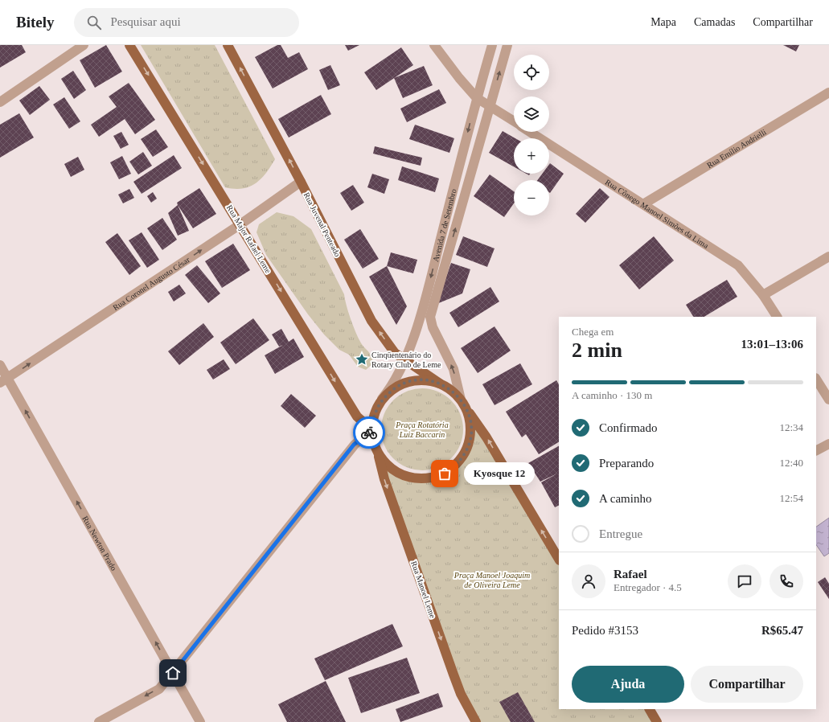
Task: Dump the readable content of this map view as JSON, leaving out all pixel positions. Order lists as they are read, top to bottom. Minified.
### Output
{"streets":{"main road":["Rua Juvenal Penteado","Rua Major Rafael Leme","Rua Manoel Leme"],"street":["Rua Emílio Andrielli","Rua Cônego Manoel Simões da Lima","Avenida 7 de Setembro","Rua Coronel Augusto César","Rua Newton Prado"]},"crossings":[["Rua Emílio Andrielli","Rua Cônego Manoel Simões da Lima"],["Rua Cônego Manoel Simões da Lima","Avenida 7 de Setembro"],["Rua Juvenal Penteado","Avenida 7 de Setembro"],["Rua Juvenal Penteado","Rua Major Rafael Leme"],["Rua Juvenal Penteado","Rua Coronel Augusto César"],["Rua Juvenal Penteado","Rua Manoel Leme"],["Avenida 7 de Setembro","Rua Major Rafael Leme"],["Avenida 7 de Setembro","Rua Manoel Leme"],["Rua Major Rafael Leme","Rua Coronel Augusto César"],["Rua Major Rafael Leme","Rua Manoel Leme"],["Rua Coronel Augusto César","Rua Newton Prado"]],"one_way":["Rua Juvenal Penteado","Rua Major Rafael Leme","Rua Coronel Augusto César","Rua Newton Prado","Rua Manoel Leme"],"parks":["Praça Rotatória Luiz Baccarin","Praça Manoel Joaquim de Oliveira Leme"],"places":{"place":["Cinqüentenário do Rotary Club de Leme"],"other":["Kyosque 12"]},"page":{"header":"Bitely","search":"Pesquisar aqui","nav":["Mapa","Camadas","Compartilhar"],"map_buttons":["+","−"],"heading":["2 min","Chega em","13:01–13:06"],"panel":["Rafael","Entregador · 4.5","Pedido #3153","R$65.47"],"bar":"A caminho · 130 m","list":[["Confirmado","12:34"],["Preparando","12:40"],["A caminho","12:54"],"Entregue"],"bubble":"Kyosque 12","buttons":["Ajuda","Compartilhar"]}}
